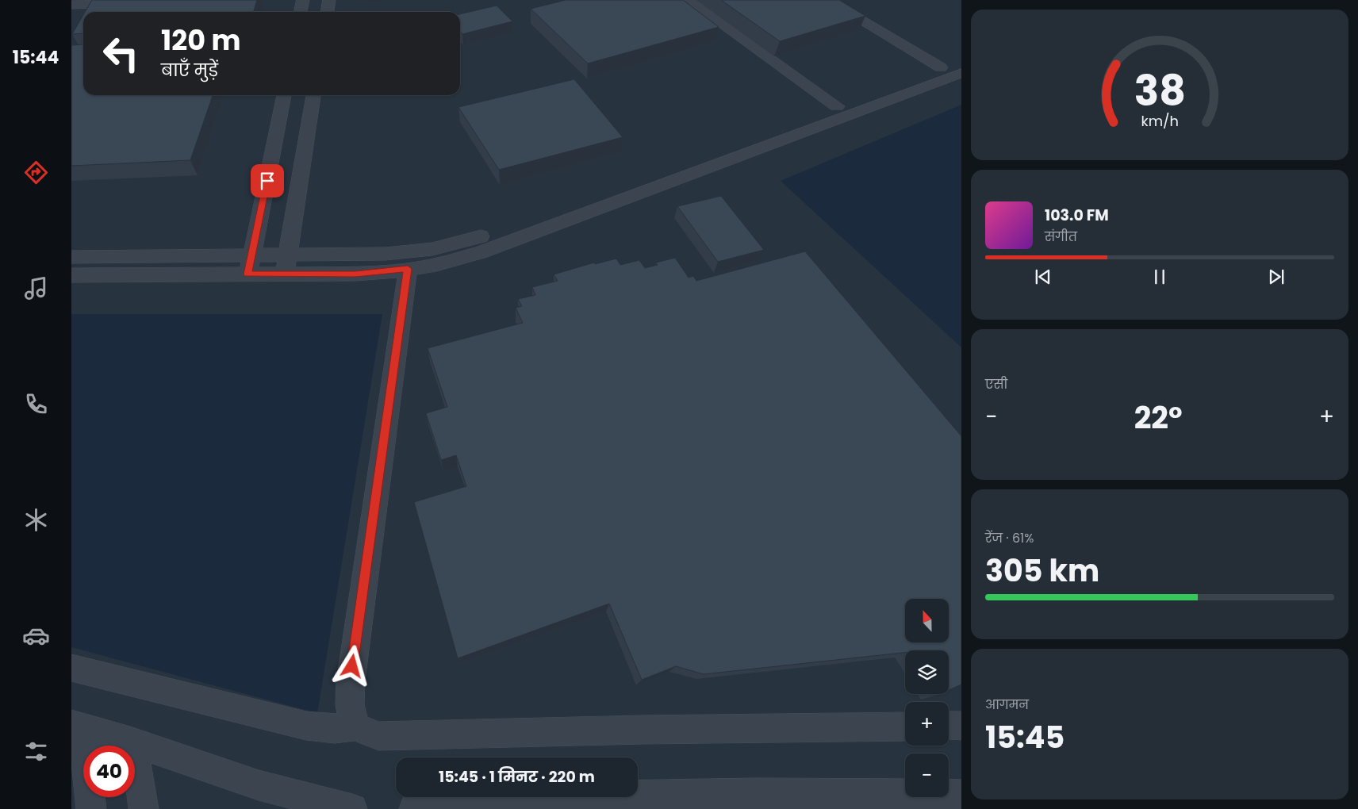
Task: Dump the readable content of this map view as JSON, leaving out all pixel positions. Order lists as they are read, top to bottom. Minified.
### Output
{"north":"top","page":{"tabs":"15:44","turn":["120 m","बाएँ मुड़ें"],"song":["103.0 FM","संगीत"],"tile":["एसी",["रेंज · 61%","305 km"],["आगमन","15:45"]],"heat":["−","22°","+"],"map_buttons":["+","−"],"limit":"40","trip":"15:45 · 1 मिनट · 220 m","gauge":["38","km/h"]}}
